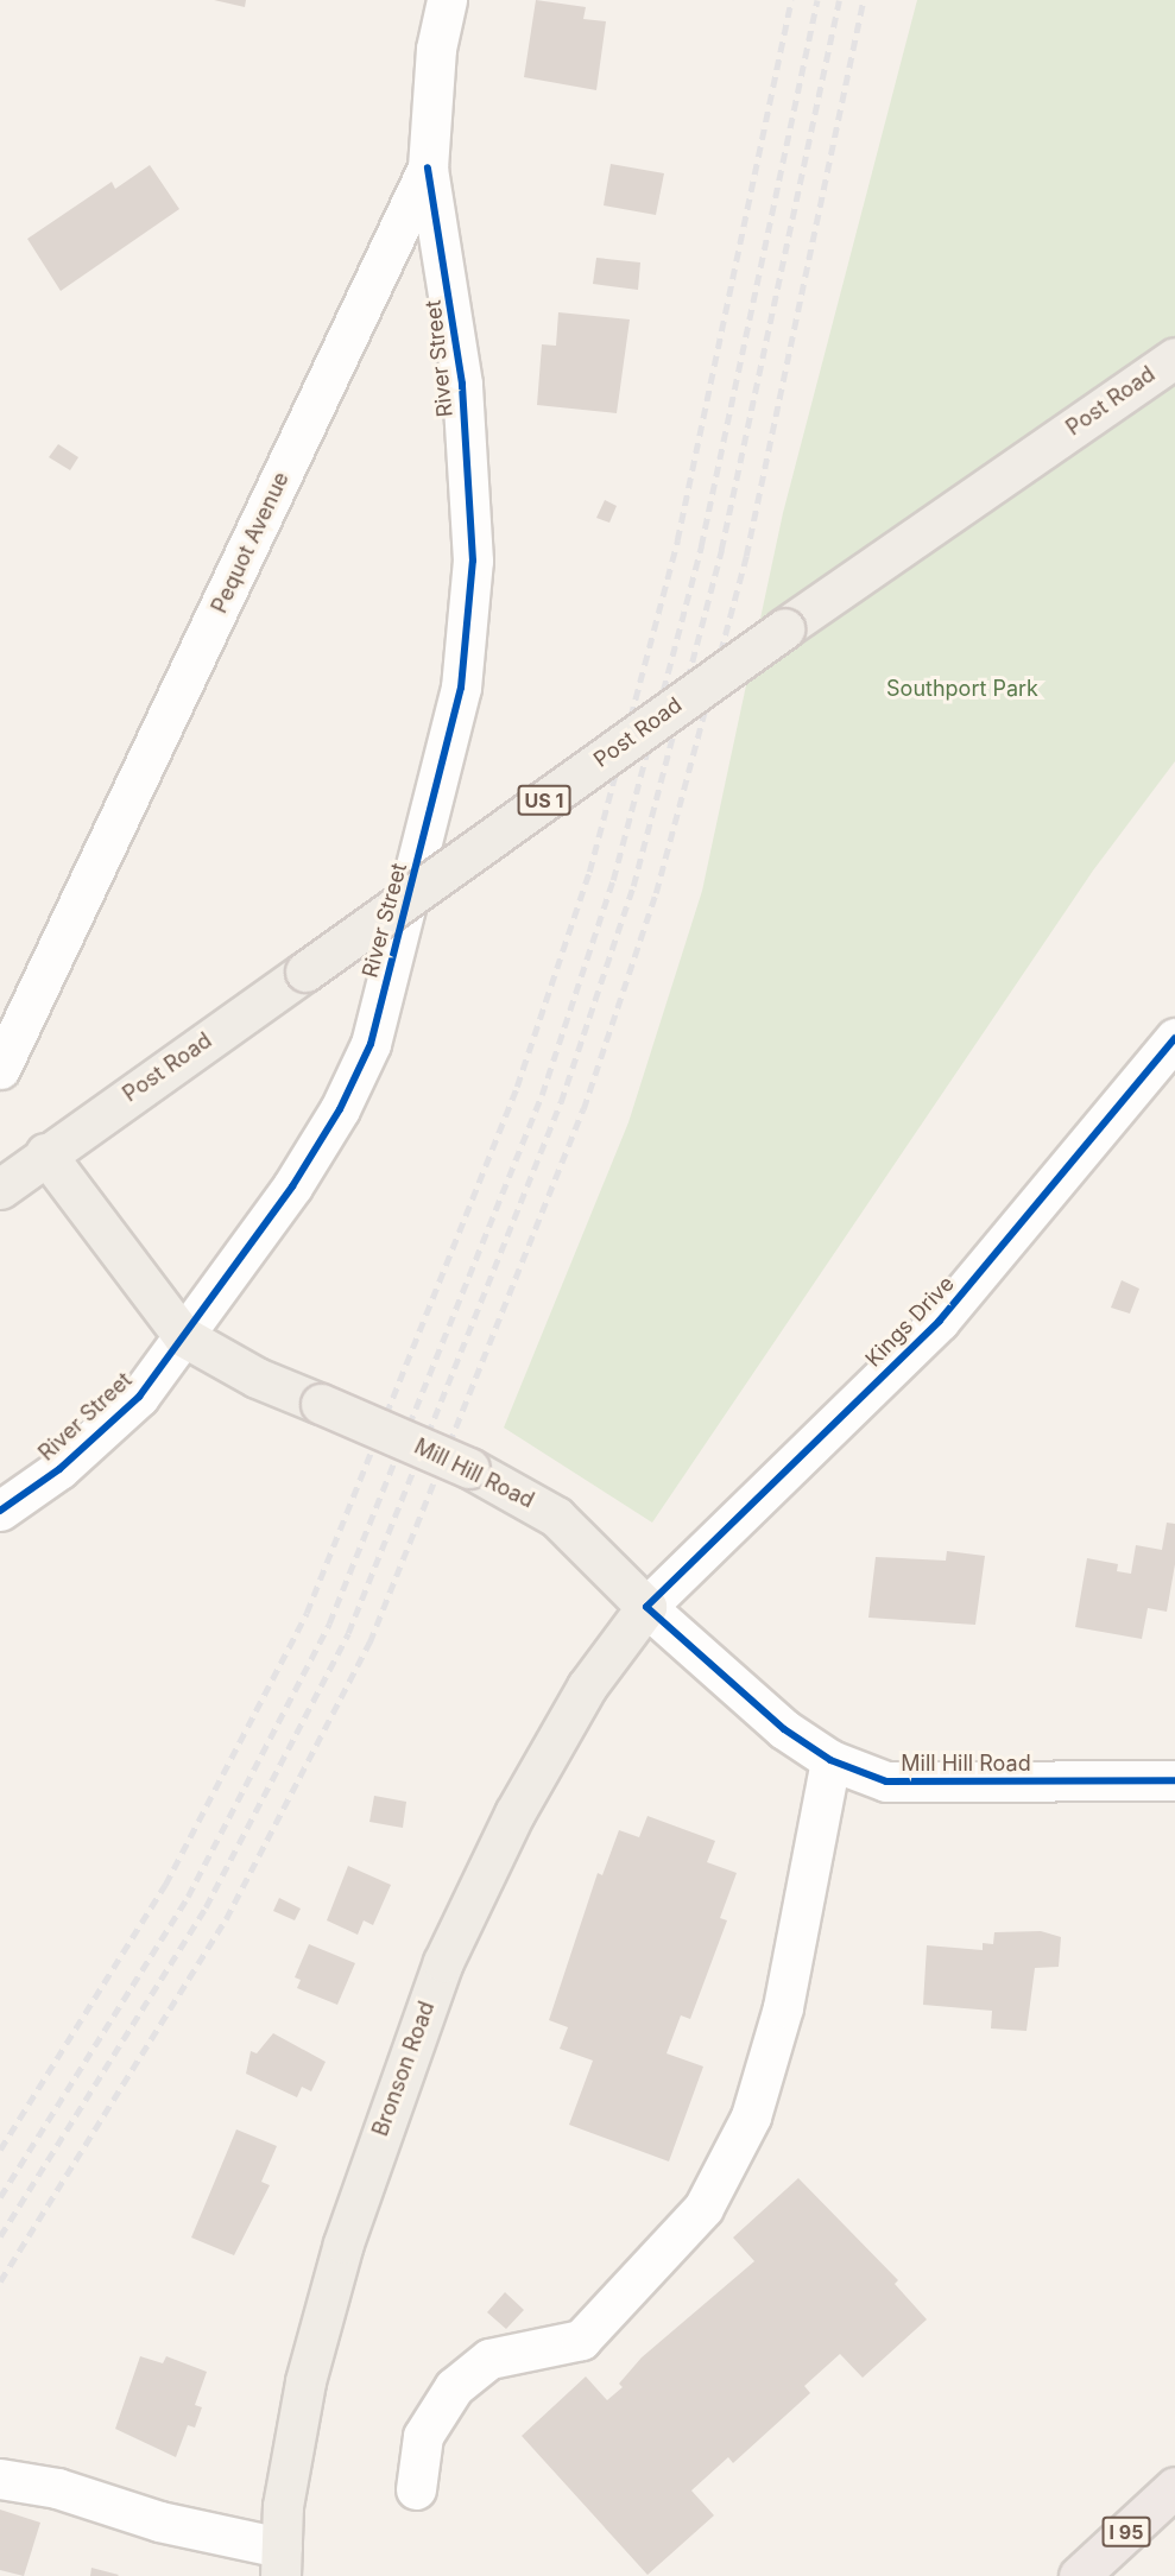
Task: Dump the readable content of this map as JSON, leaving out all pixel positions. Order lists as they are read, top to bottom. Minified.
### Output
{"streets":{"highway":["I 95"],"main road":["Post Road","US 1","Mill Hill Road","Bronson Road"],"street":["River Street","Pequot Avenue","Kings Drive"]},"crossings":[["River Street","Pequot Avenue"],["River Street","Mill Hill Road"],["Post Road","Mill Hill Road"],["Kings Drive","Mill Hill Road"],["Kings Drive","Bronson Road"],["Mill Hill Road","Bronson Road"]],"parks":["Southport Park"]}
